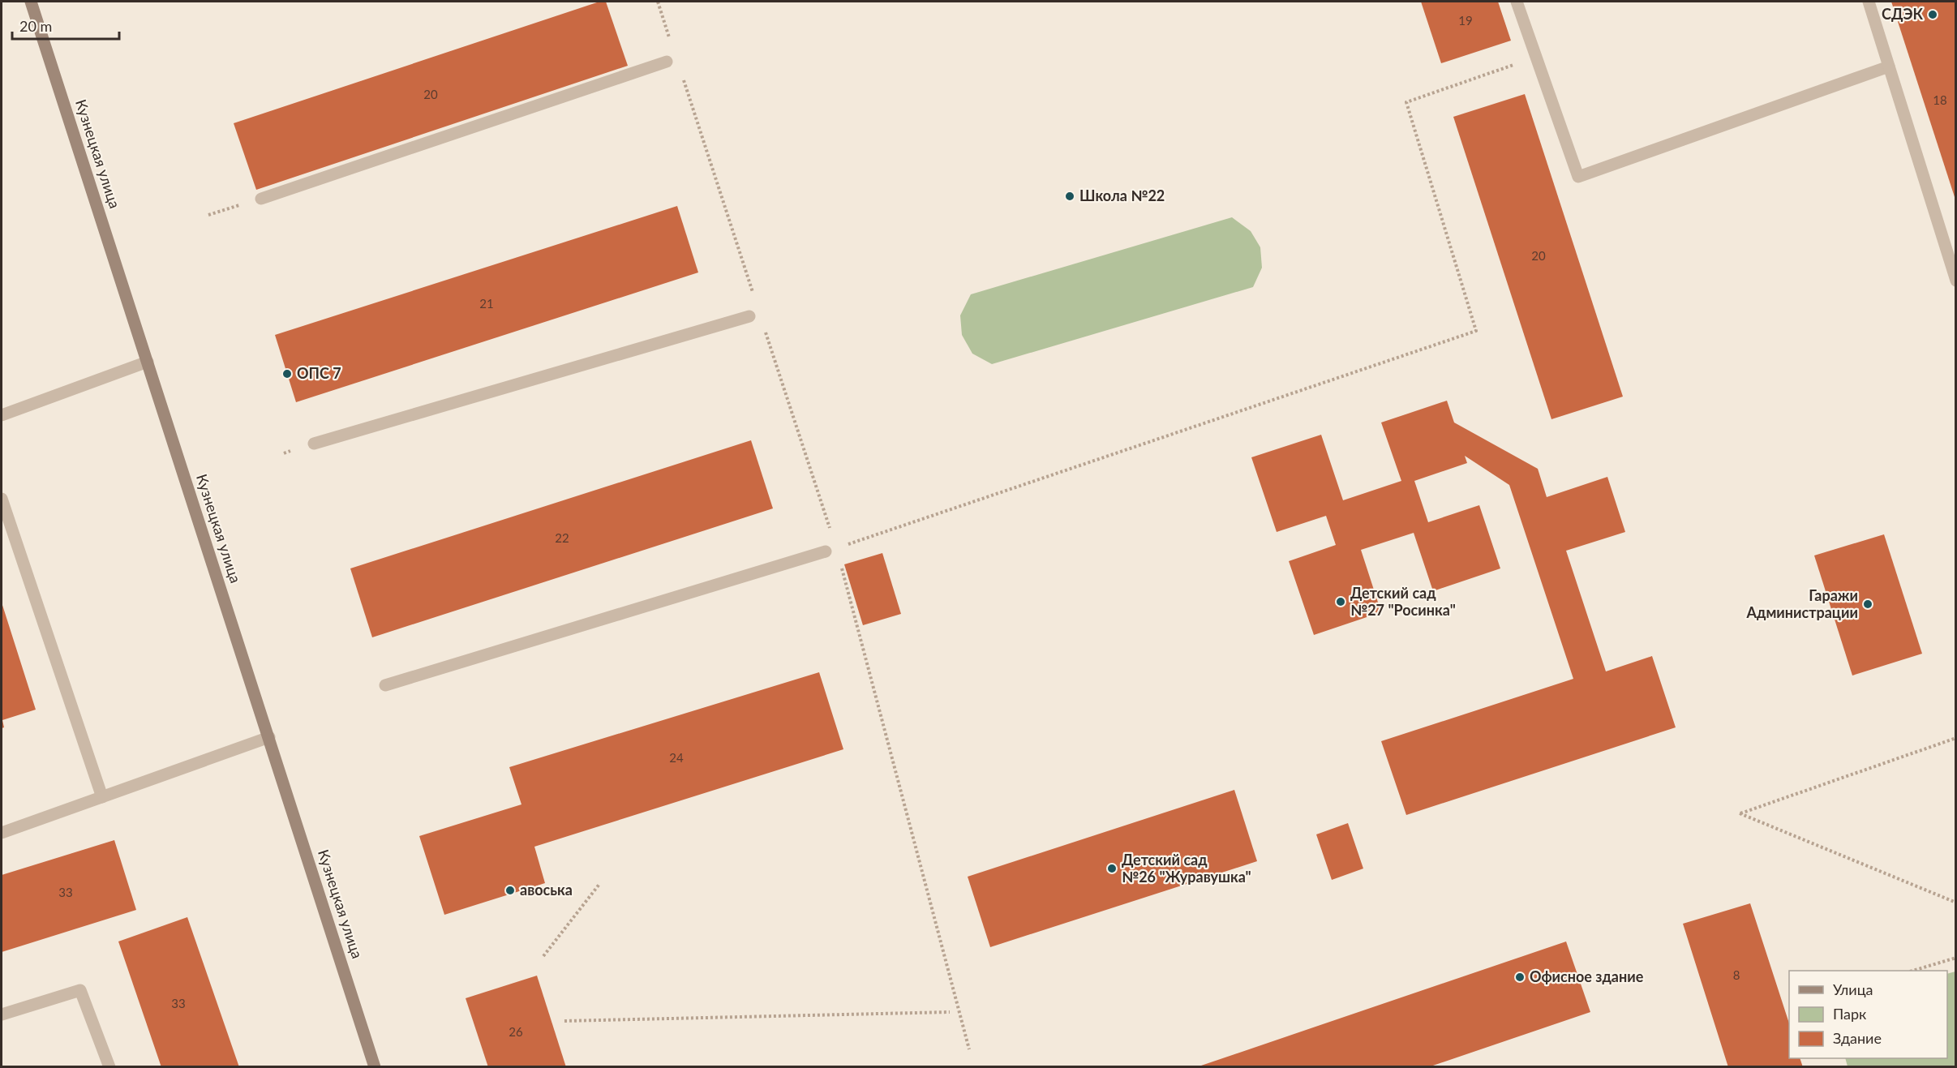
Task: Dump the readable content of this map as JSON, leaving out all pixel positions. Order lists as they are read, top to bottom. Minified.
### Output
{"streets":{"main road":["Кузнецкая улица"]},"places":["СДЭК","Школа №22","ОПС 7","Детский сад №27 \"Росинка\"","Гаражи Администрации","Детский сад №26 \"Журавушка\"","авоська","Офисное здание"],"house_numbers":["19","20","18","20","21","22","24","33","8","33","26"],"legend":["Улица","Парк","Здание"],"scale_bar":"20 m"}
